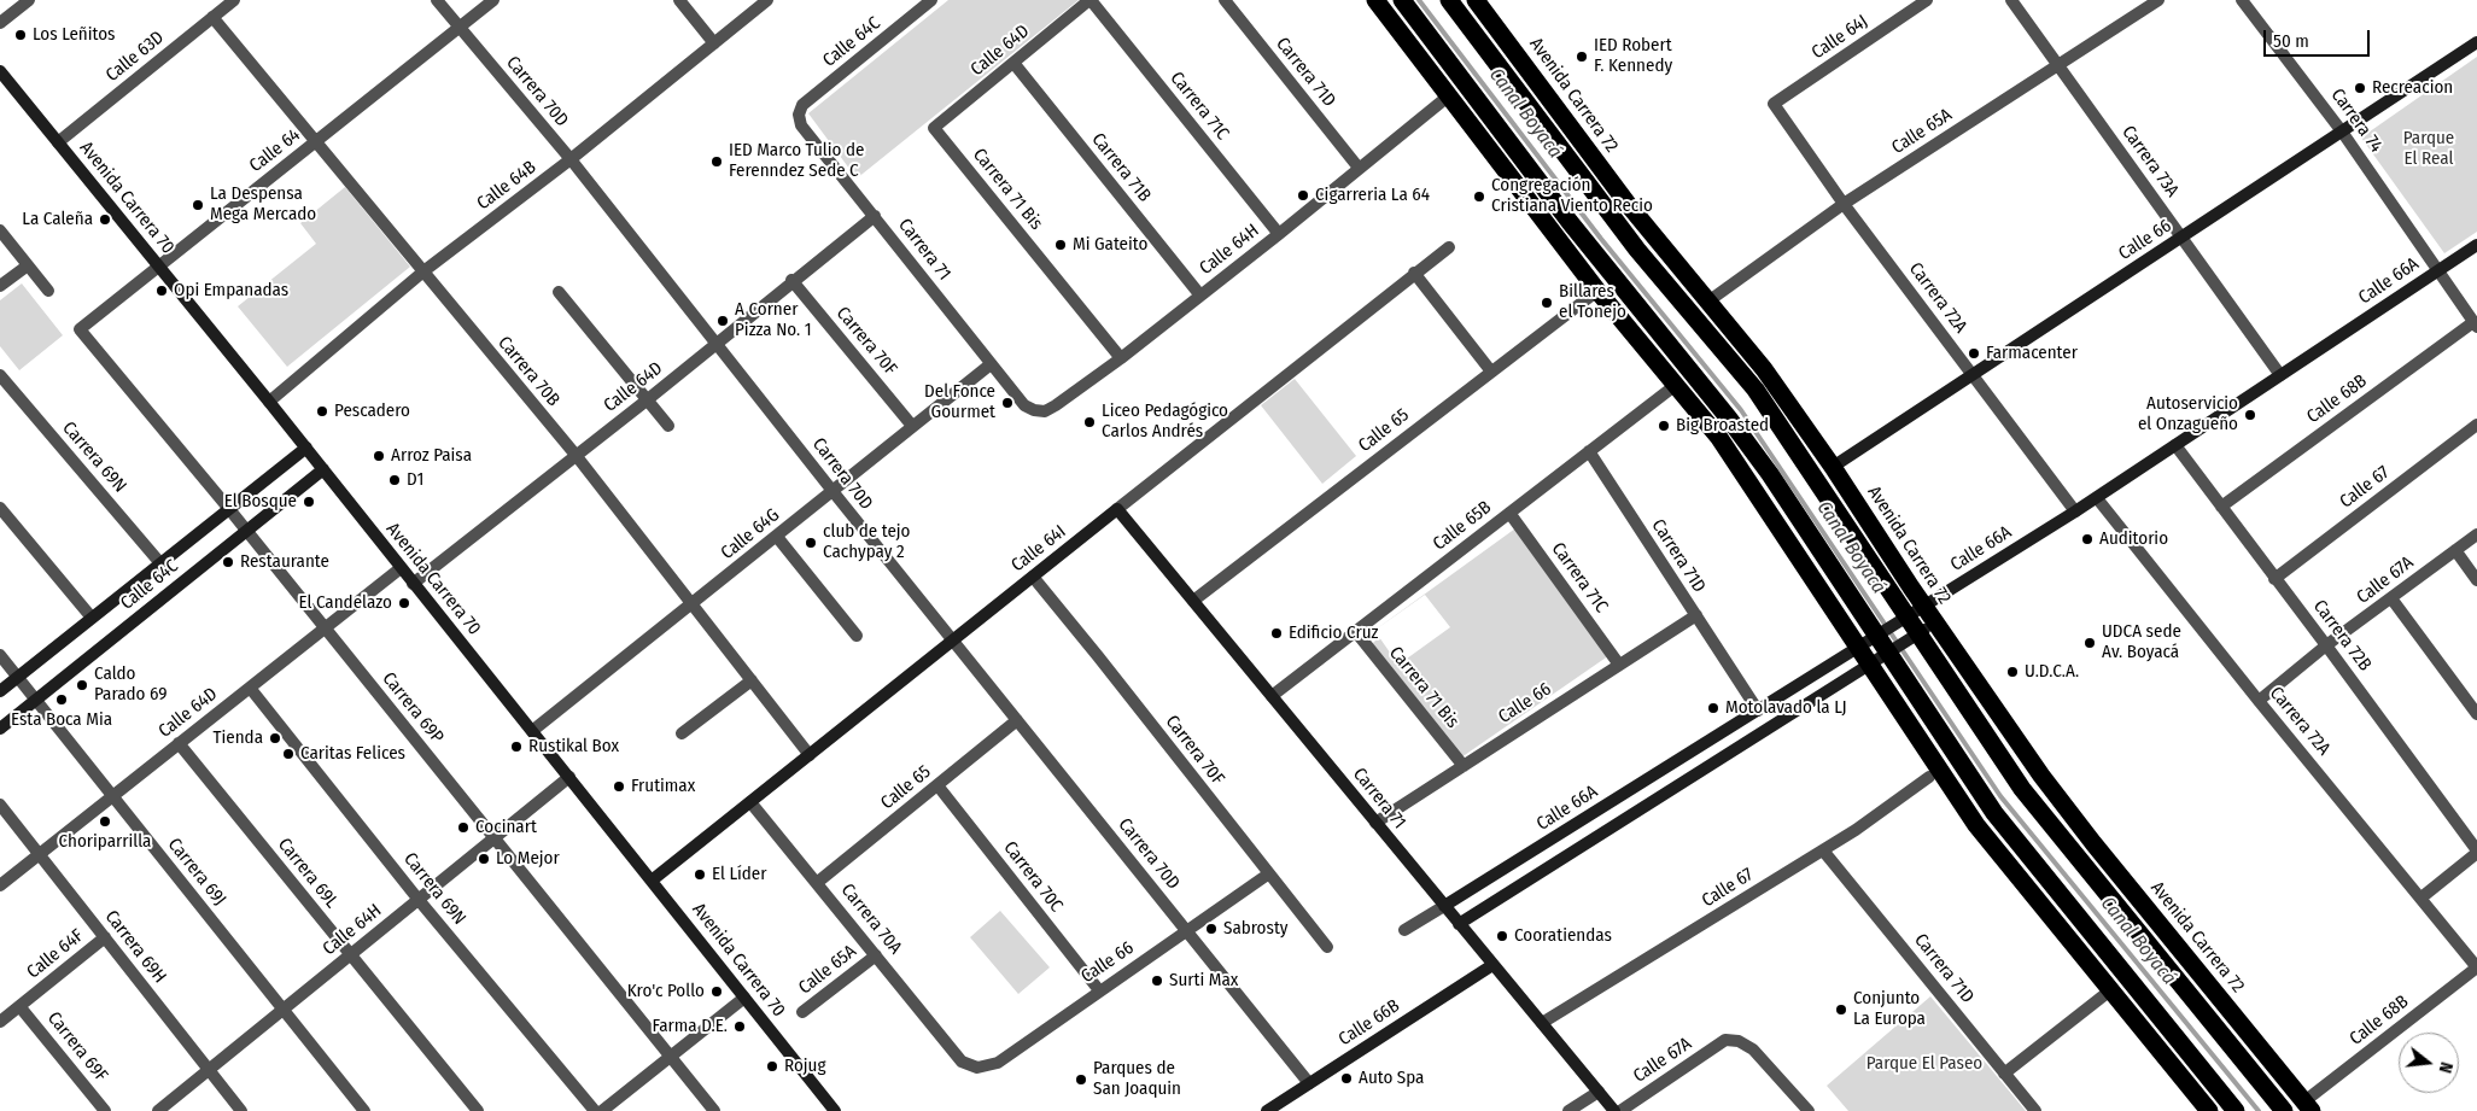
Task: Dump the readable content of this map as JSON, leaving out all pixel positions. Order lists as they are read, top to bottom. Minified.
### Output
{"streets":{"highway":["Avenida Carrera 72"],"street":["Calle 64J","Calle 64C","Calle 64D","Calle 63D","Carrera 71D","Carrera 70D","Carrera 71C","Carrera 74","Calle 65A","Calle 64","Carrera 73A","Carrera 71B","Calle 64B","Carrera 71 Bis","Avenida Carrera 70","Calle 66","Carrera 71","Calle 64H","Calle 66A","Carrera 72A","Carrera 70F","Carrera 70B","Calle 68B","Calle 65","Carrera 69N","Calle 67","Calle 65B","Calle 64G","Calle 64I","Calle 67A","Carrera 72B","Carrera 69P","Carrera 69J","Carrera 69L","Carrera 70C","Carrera 70A","Carrera 69H","Calle 64F","Calle 66B","Carrera 69F"]},"crossings":[["Calle 64J","Carrera 72A"],["Calle 64C","Avenida Carrera 70"],["Calle 64C","Carrera 71"],["Calle 64C","Carrera 69N"],["Calle 64C","Carrera 69P"],["Calle 64C","Carrera 69J"],["Calle 64D","Carrera 70D"],["Calle 64D","Carrera 71C"],["Calle 64D","Carrera 71B"],["Calle 64D","Carrera 71 Bis"],["Calle 64D","Avenida Carrera 70"],["Calle 64D","Carrera 71"],["Calle 64D","Carrera 70F"],["Calle 64D","Carrera 70B"],["Calle 64D","Carrera 69N"],["Calle 64D","Carrera 69P"],["Calle 64D","Carrera 69J"],["Calle 64D","Carrera 69L"],["Calle 64D","Carrera 69H"],["Calle 63D","Avenida Carrera 70"],["Calle 63D","Carrera 70B"],["Carrera 71D","Calle 66"],["Carrera 71D","Calle 64H"],["Carrera 71D","Calle 66A"],["Carrera 71D","Calle 67"],["Carrera 71D","Calle 65B"],["Carrera 70D","Calle 64"],["Carrera 70D","Calle 64B"],["Carrera 70D","Calle 66"],["Carrera 70D","Calle 65"],["Carrera 70D","Calle 64G"],["Carrera 70D","Calle 64I"],["Carrera 70D","Calle 66B"],["Avenida Carrera 72","Calle 65A"],["Avenida Carrera 72","Calle 66"],["Avenida Carrera 72","Calle 66A"],["Avenida Carrera 72","Calle 68B"],["Carrera 71C","Calle 66"],["Carrera 71C","Calle 64H"],["Carrera 71C","Calle 65B"],["Carrera 74","Calle 66"],["Carrera 74","Calle 66A"],["Carrera 74","Calle 68B"],["Calle 65A","Carrera 73A"],["Calle 65A","Carrera 72A"],["Calle 65A","Carrera 70A"],["Calle 64","Avenida Carrera 70"],["Calle 64","Carrera 70B"],["Calle 64","Carrera 69P"],["Carrera 73A","Calle 66"],["Carrera 73A","Calle 66A"],["Carrera 71B","Calle 64H"],["Calle 64B","Avenida Carrera 70"],["Calle 64B","Carrera 70B"],["Carrera 71 Bis","Calle 66"],["Carrera 71 Bis","Calle 64H"],["Carrera 71 Bis","Calle 65B"],["Avenida Carrera 70","Calle 64H"],["Avenida Carrera 70","Calle 64G"],["Avenida Carrera 70","Calle 64I"],["Calle 66","Carrera 71"],["Calle 66","Carrera 72A"],["Calle 66","Carrera 70F"],["Calle 66","Carrera 70C"],["Calle 66","Carrera 70A"],["Carrera 71","Calle 64H"],["Carrera 71","Calle 66A"],["Carrera 71","Calle 65"],["Carrera 71","Calle 67"],["Carrera 71","Calle 65B"],["Carrera 71","Calle 64G"],["Carrera 71","Calle 64I"],["Carrera 71","Calle 66B"],["Calle 64H","Carrera 69N"],["Calle 64H","Carrera 69P"],["Calle 64H","Carrera 69J"],["Calle 64H","Carrera 69L"],["Calle 64H","Carrera 69H"],["Calle 66A","Carrera 72A"],["Calle 66A","Carrera 72B"],["Carrera 72A","Calle 68B"],["Carrera 72A","Calle 67A"],["Carrera 70F","Calle 64G"],["Carrera 70F","Calle 64I"],["Carrera 70B","Calle 64G"],["Carrera 70B","Calle 64I"],["Calle 68B","Carrera 72B"],["Calle 65","Carrera 70C"],["Calle 65","Carrera 70A"],["Calle 67","Carrera 72B"],["Calle 64I","Carrera 70A"],["Calle 67A","Carrera 72B"],["Carrera 69H","Calle 64F"],["Calle 64F","Carrera 69F"]],"water":["Canal Boyacá"],"parks":["Parque El Real","Parque El Paseo"],"places":["Los Leñitos","IED Robert F. Kennedy","Recreacion","IED Marco Tulio de Ferenndez Sede C","Cigarreria La 64","Congregación Cristiana Viento Recio","La Despensa Mega Mercado","La Caleña","Mi Gateito","Opi Empanadas","Billares el Tonejo","A Corner Pizza No. 1","Farmacenter","Del Fonce Gourmet","Pescadero","Autoservicio el Onzagueño","Liceo Pedagógico Carlos Andrés","Big Broasted","Arroz Paisa","D1","El Bosque","Auditorio","club de tejo Cachypay 2","Restaurante","El Candelazo","Edificio Cruz","UDCA sede Av. Boyacá","U.D.C.A.","Caldo Parado 69","Esta Boca Mia","Motolavado la LJ","Tienda","Rustikal Box","Caritas Felices","Frutimax","Choriparrilla","Cocinart","Lo Mejor","El Líder","Sabrosty","Cooratiendas","Surti Max","Kro'c Pollo","Conjunto La Europa","Farma D.E.","Rojug","Auto Spa","Parques de San Joaquin"],"scale_bar":"50 m","north":"right"}
